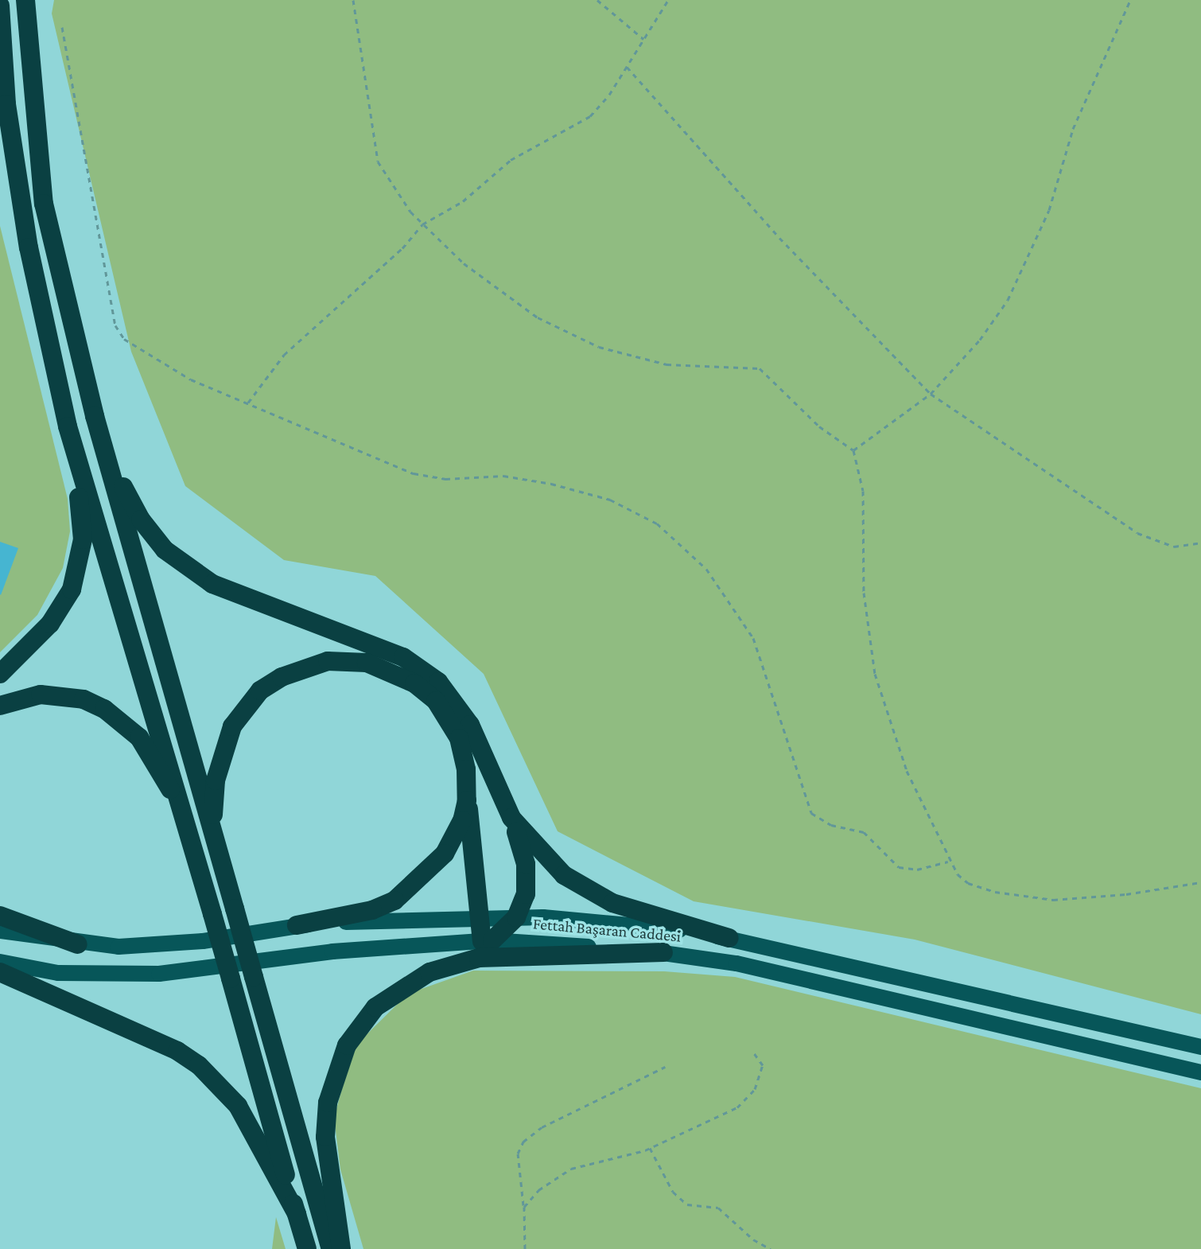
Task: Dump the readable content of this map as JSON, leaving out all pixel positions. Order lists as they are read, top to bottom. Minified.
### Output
{"streets":{"main road":["Fettah Başaran Caddesi"]}}
